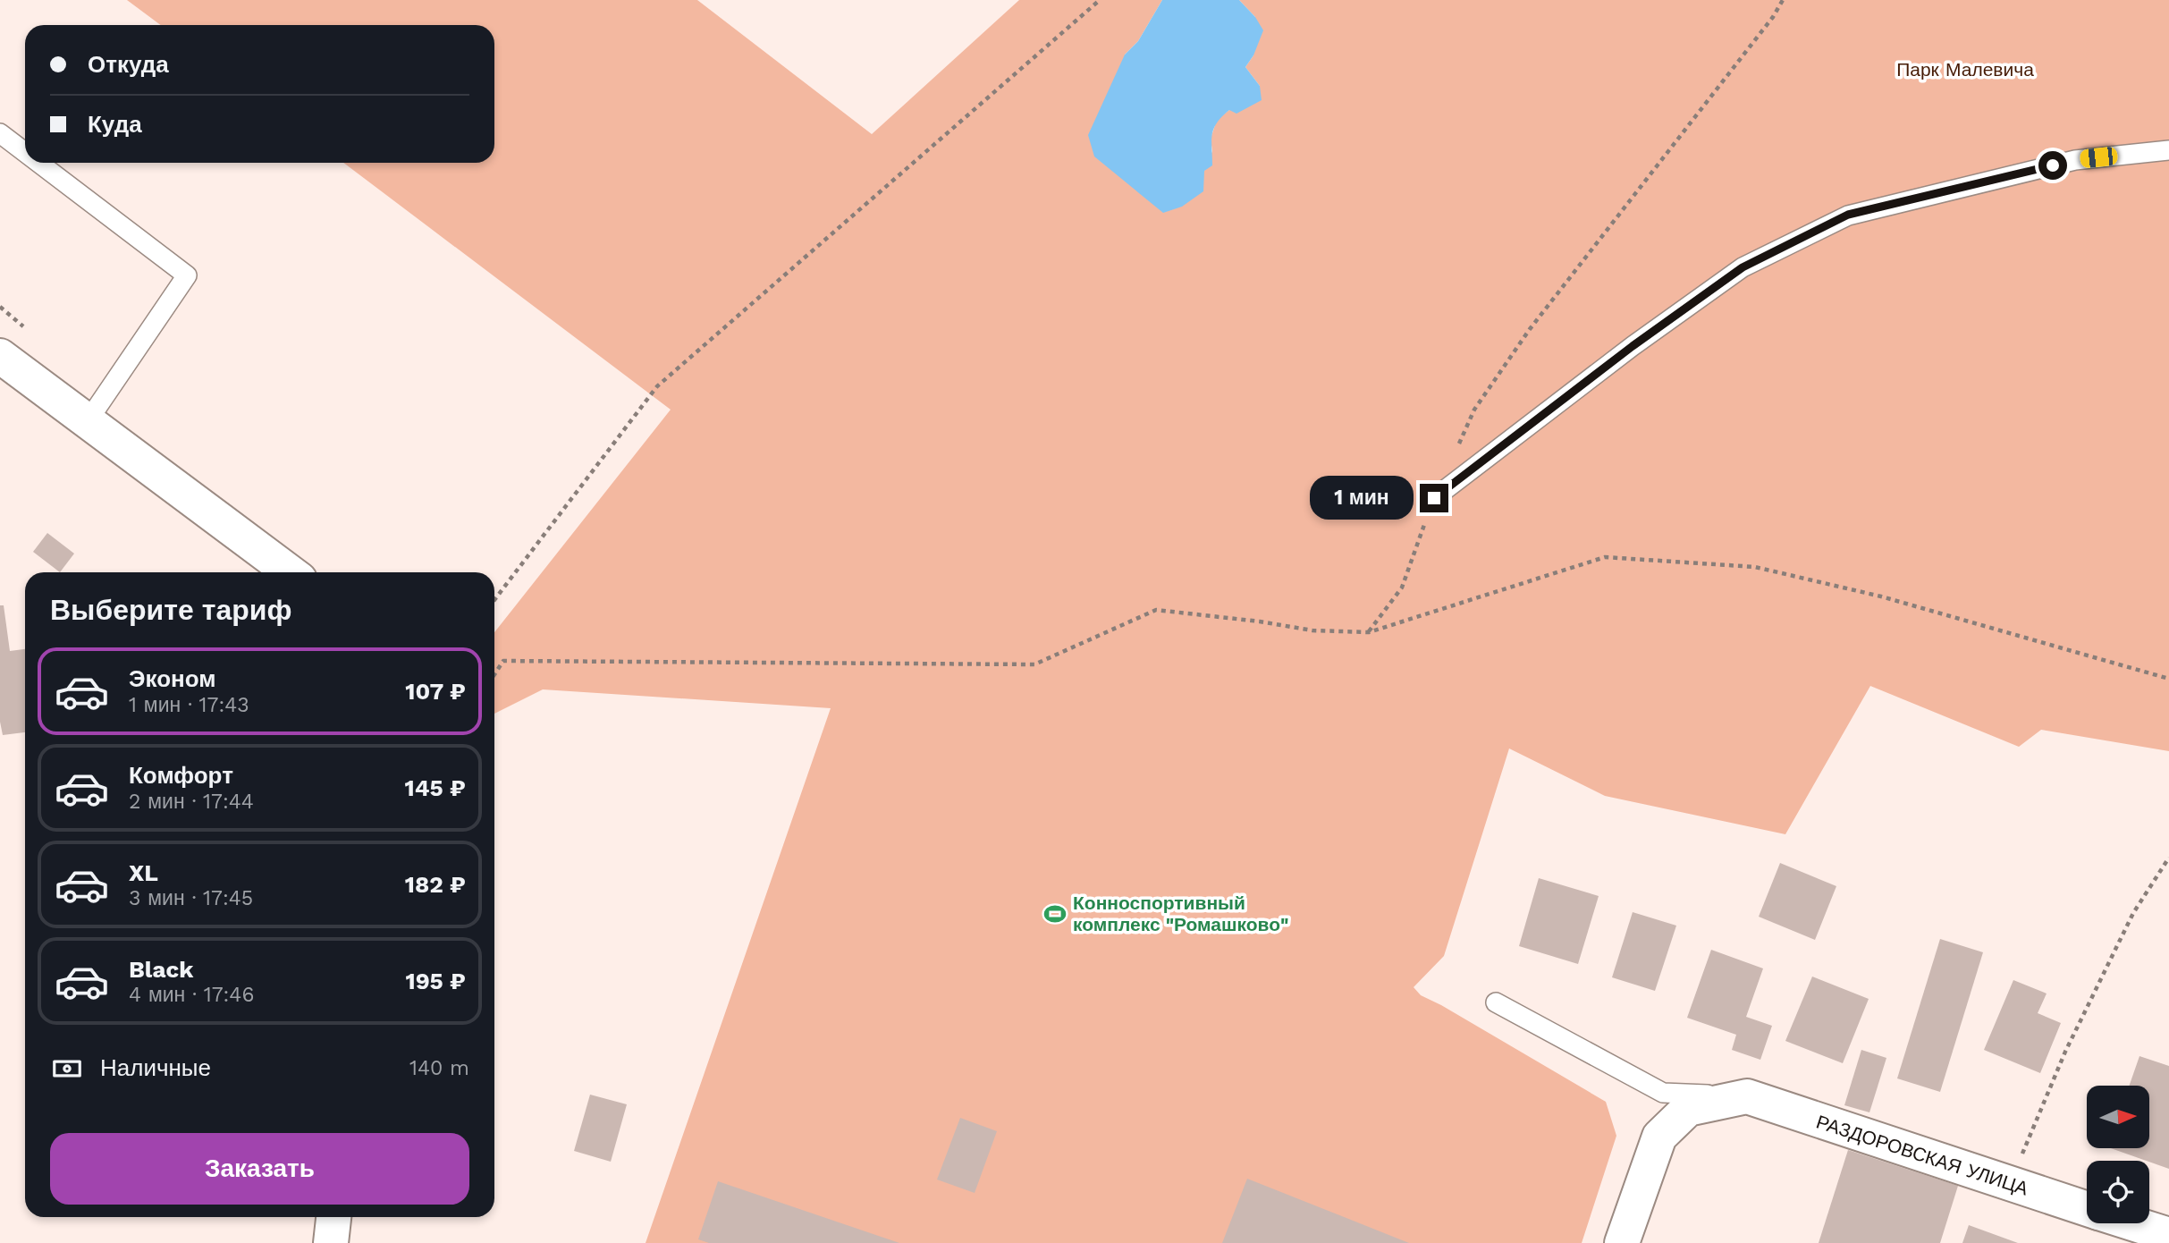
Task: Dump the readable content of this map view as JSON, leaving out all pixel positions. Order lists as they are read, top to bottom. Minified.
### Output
{"streets":{"street":["РАЗДОРОВСКАЯ УЛИЦА"]},"parks":["Парк Малевича"],"places":{"sports":["Конноспортивный комплекс \"Ромашково\""]},"north":"right","page":{"banner":["Откуда","Куда"],"bubble":"1 мин","heading":"Выберите тариф","list":[{"name":"Эконом","note":"1 мин · 17:43","value":"107 ₽"},{"name":"Комфорт","note":"2 мин · 17:44","value":"145 ₽"},{"name":"XL","note":"3 мин · 17:45","value":"182 ₽"},{"name":"Black","note":"4 мин · 17:46","value":"195 ₽"}],"pay":["Наличные","140 m"],"buttons":"Заказать"}}
